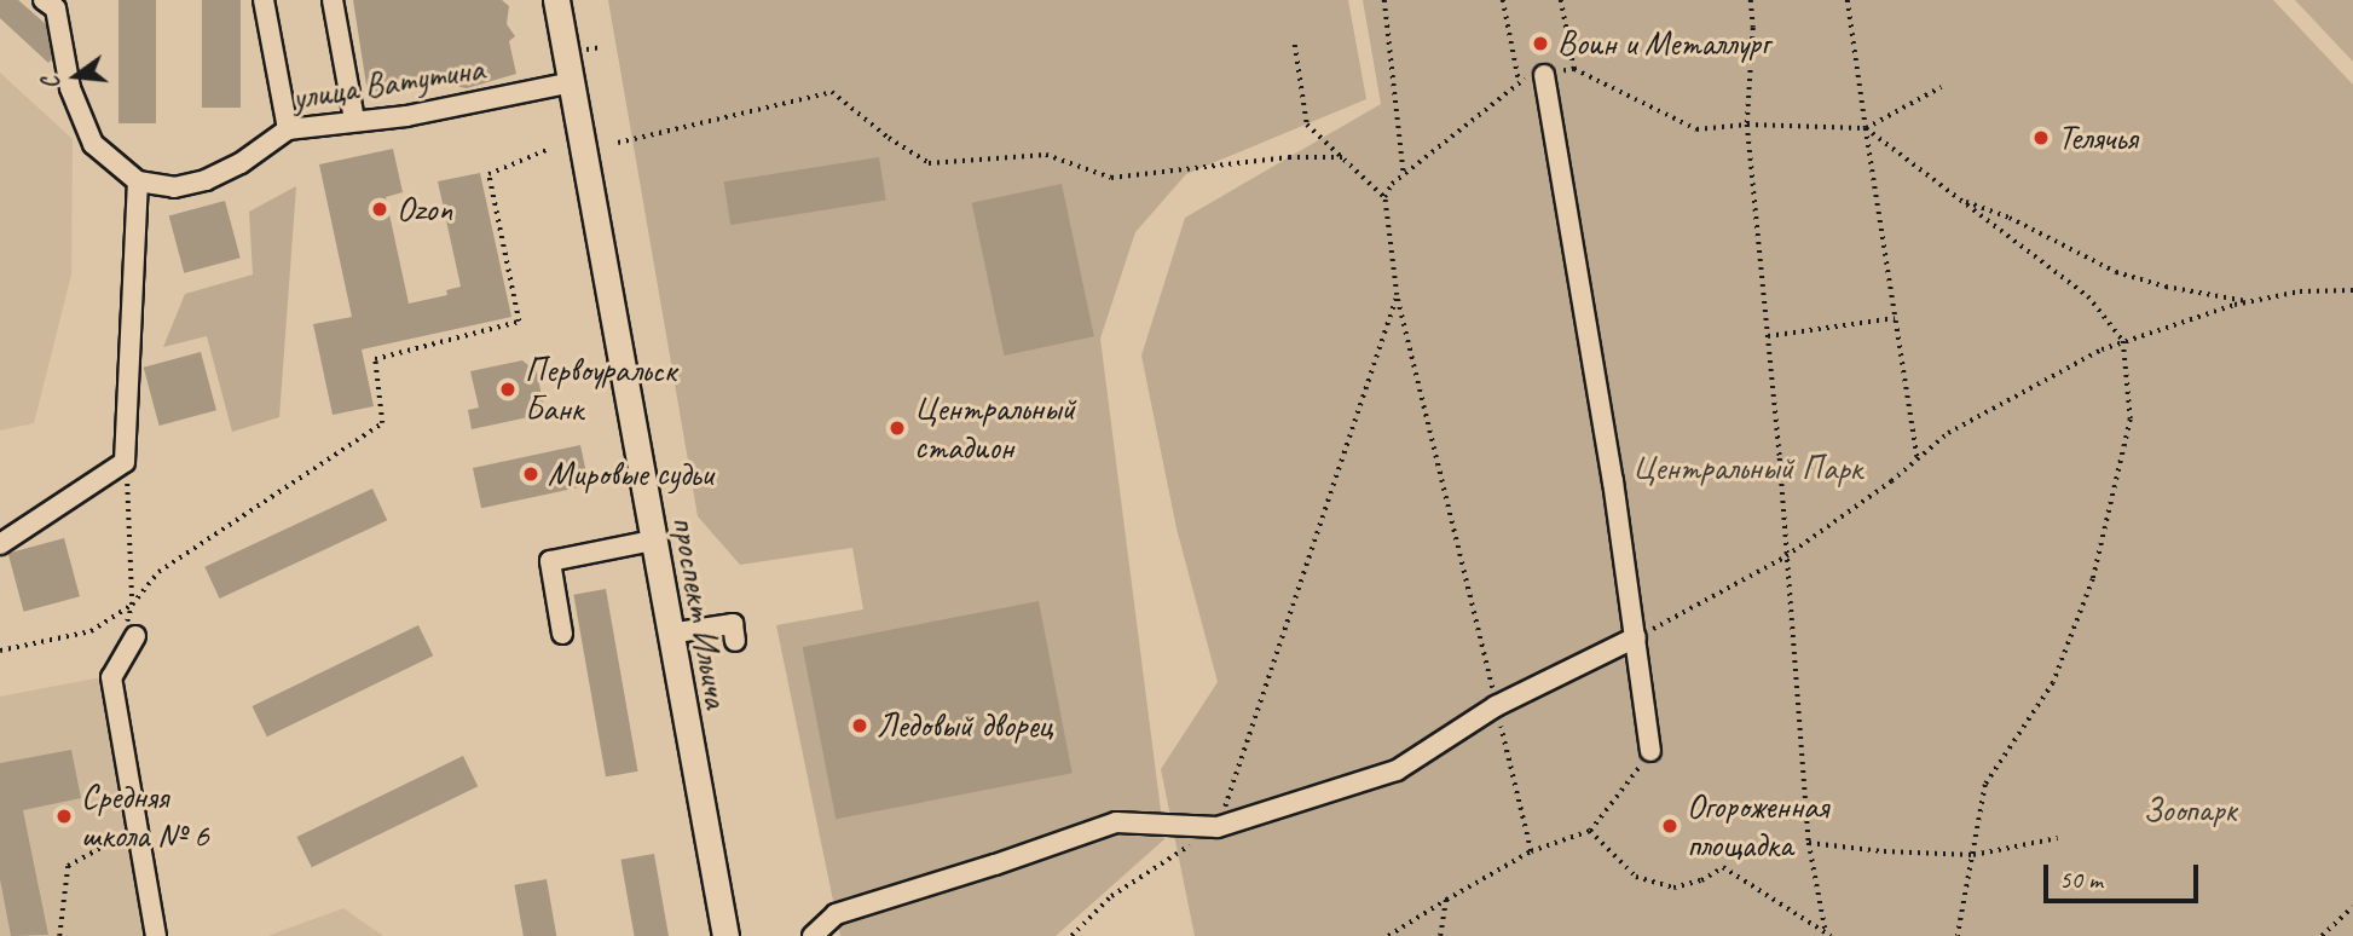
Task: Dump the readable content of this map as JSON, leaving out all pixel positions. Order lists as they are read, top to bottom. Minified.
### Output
{"streets":{"main road":["проспект Ильича"],"street":["улица Ватутина"]},"crossings":[["улица Ватутина","проспект Ильича"]],"parks":["Центральный Парк","Зоопарк"],"places":["Воин и Металлург","Телячья","Ozon","Первоуральск Банк","Центральный стадион","Мировые судьи","Ледовый дворец","Средняя школа № 6","Огороженная площадка"],"scale_bar":"50 m","north":"left"}
